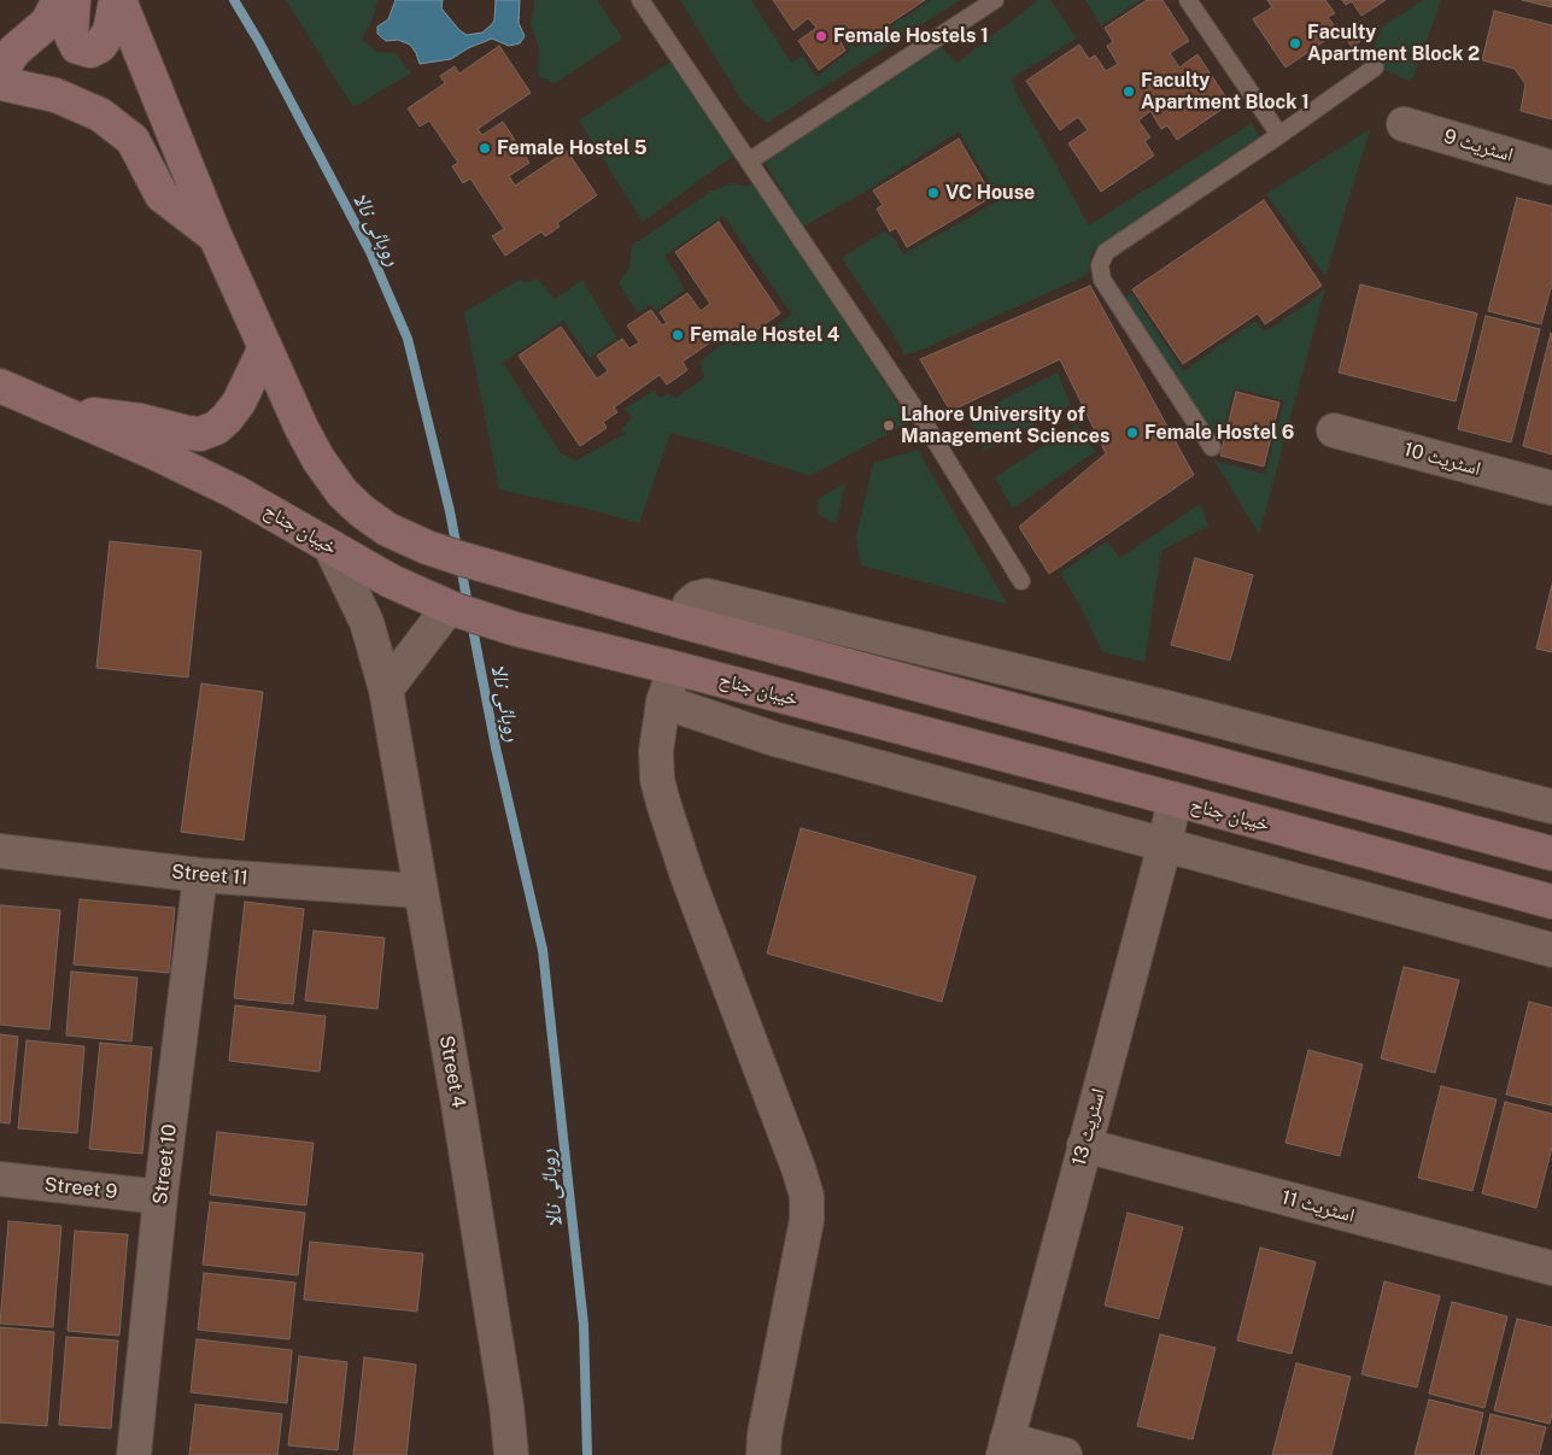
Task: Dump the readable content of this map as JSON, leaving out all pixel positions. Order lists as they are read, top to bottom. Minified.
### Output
{"streets":{"main road":["خیبان جناح"],"street":["اسٹریٹ 9","اسٹریٹ 10","Street 11","Street 4","اسٹریٹ 13","Street 10","Street 9","اسٹریٹ 11"]},"crossings":[["خیبان جناح","Street 4"],["خیبان جناح","اسٹریٹ 13"],["Street 11","Street 4"],["Street 11","Street 10"],["اسٹریٹ 13","اسٹریٹ 11"],["Street 10","Street 9"]],"water":["روہائی نالا"],"places":["Female Hostels 1","Faculty Apartment Block 2","Faculty Apartment Block 1","Female Hostel 5","VC House","Female Hostel 4","Lahore University of Management Sciences","Female Hostel 6"]}
